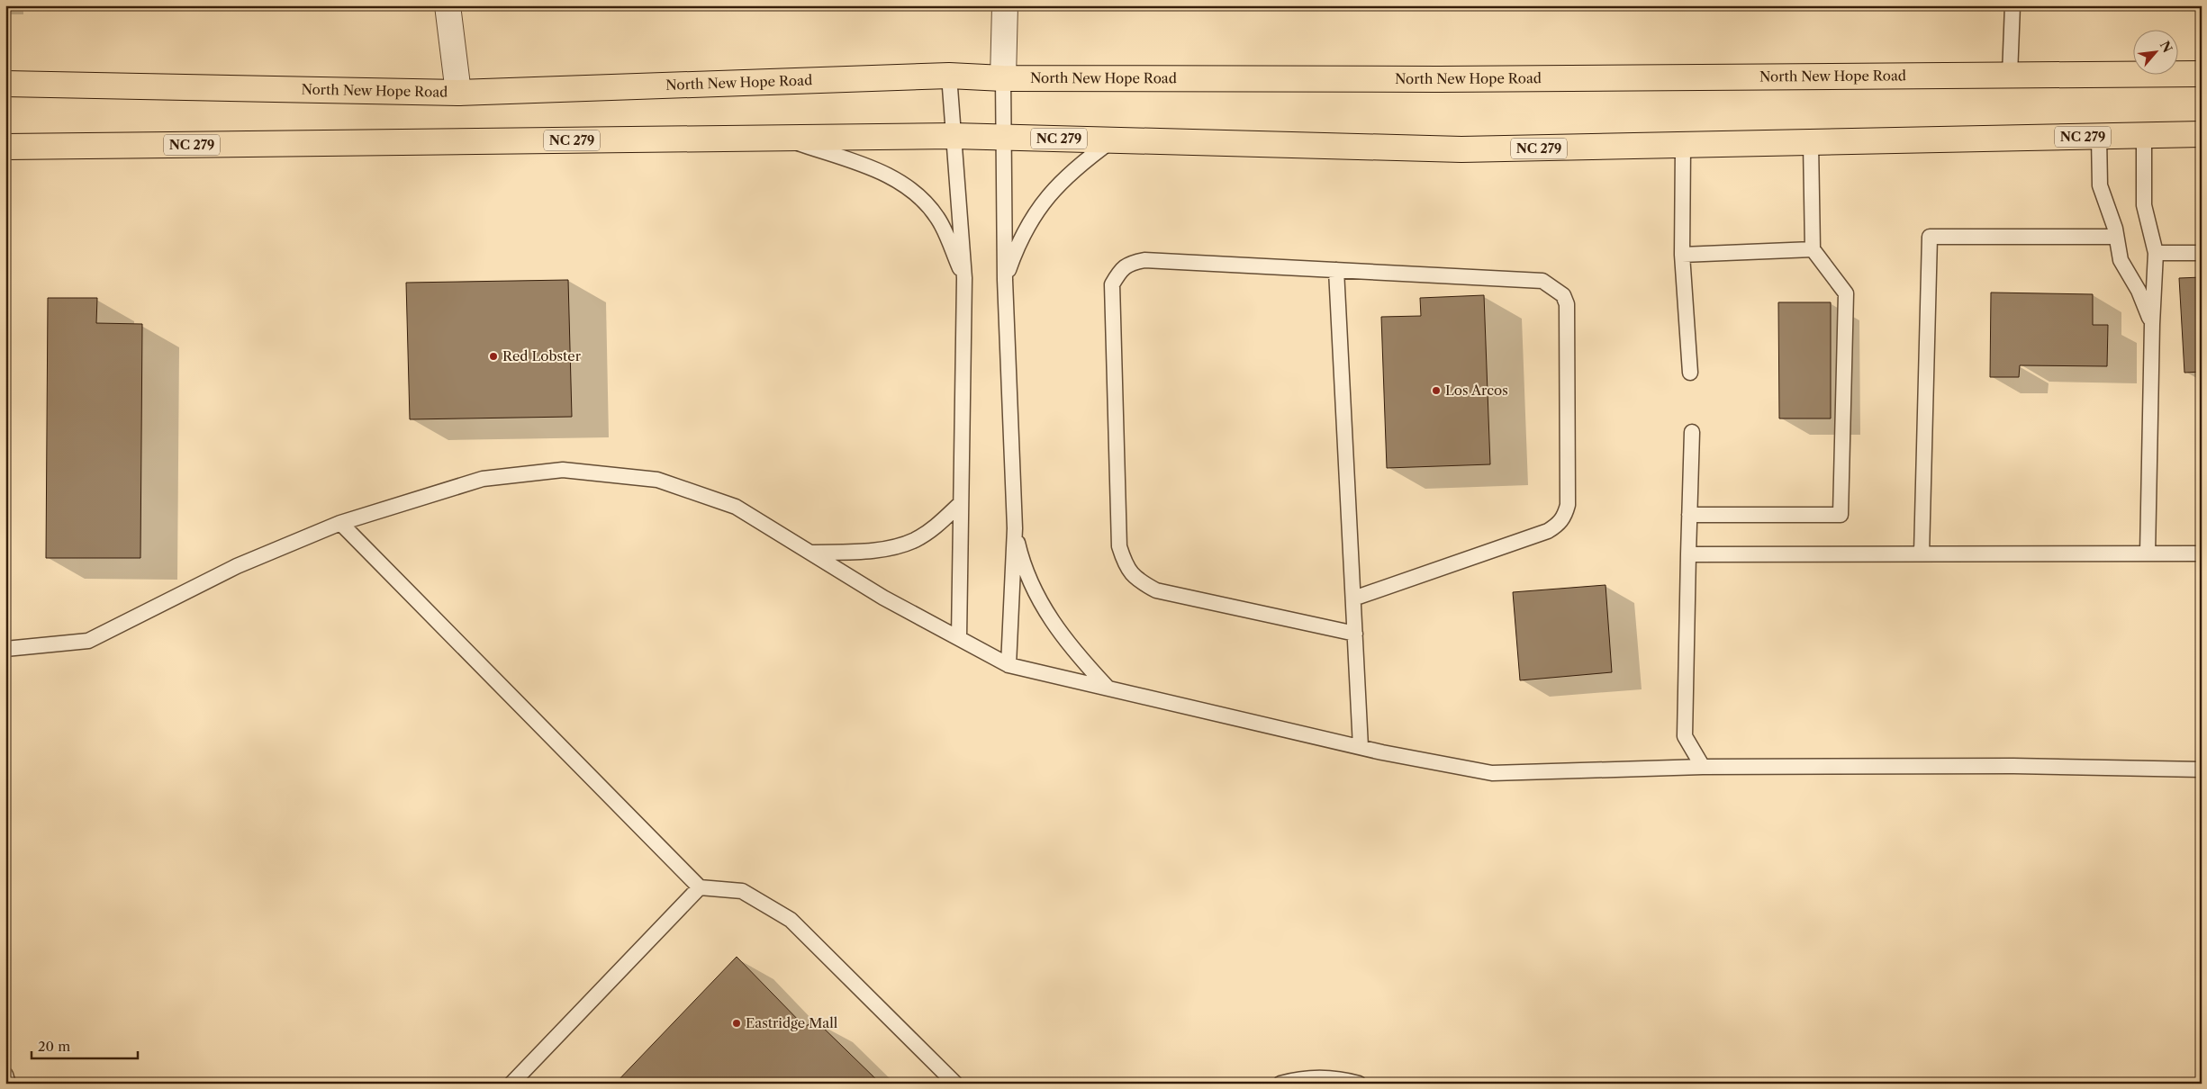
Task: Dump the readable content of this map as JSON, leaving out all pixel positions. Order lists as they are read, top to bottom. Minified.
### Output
{"streets":{"main road":["North New Hope Road","NC 279"]},"places":["Red Lobster","Los Arcos","Eastridge Mall"],"scale_bar":"20 m","north":"top right"}
